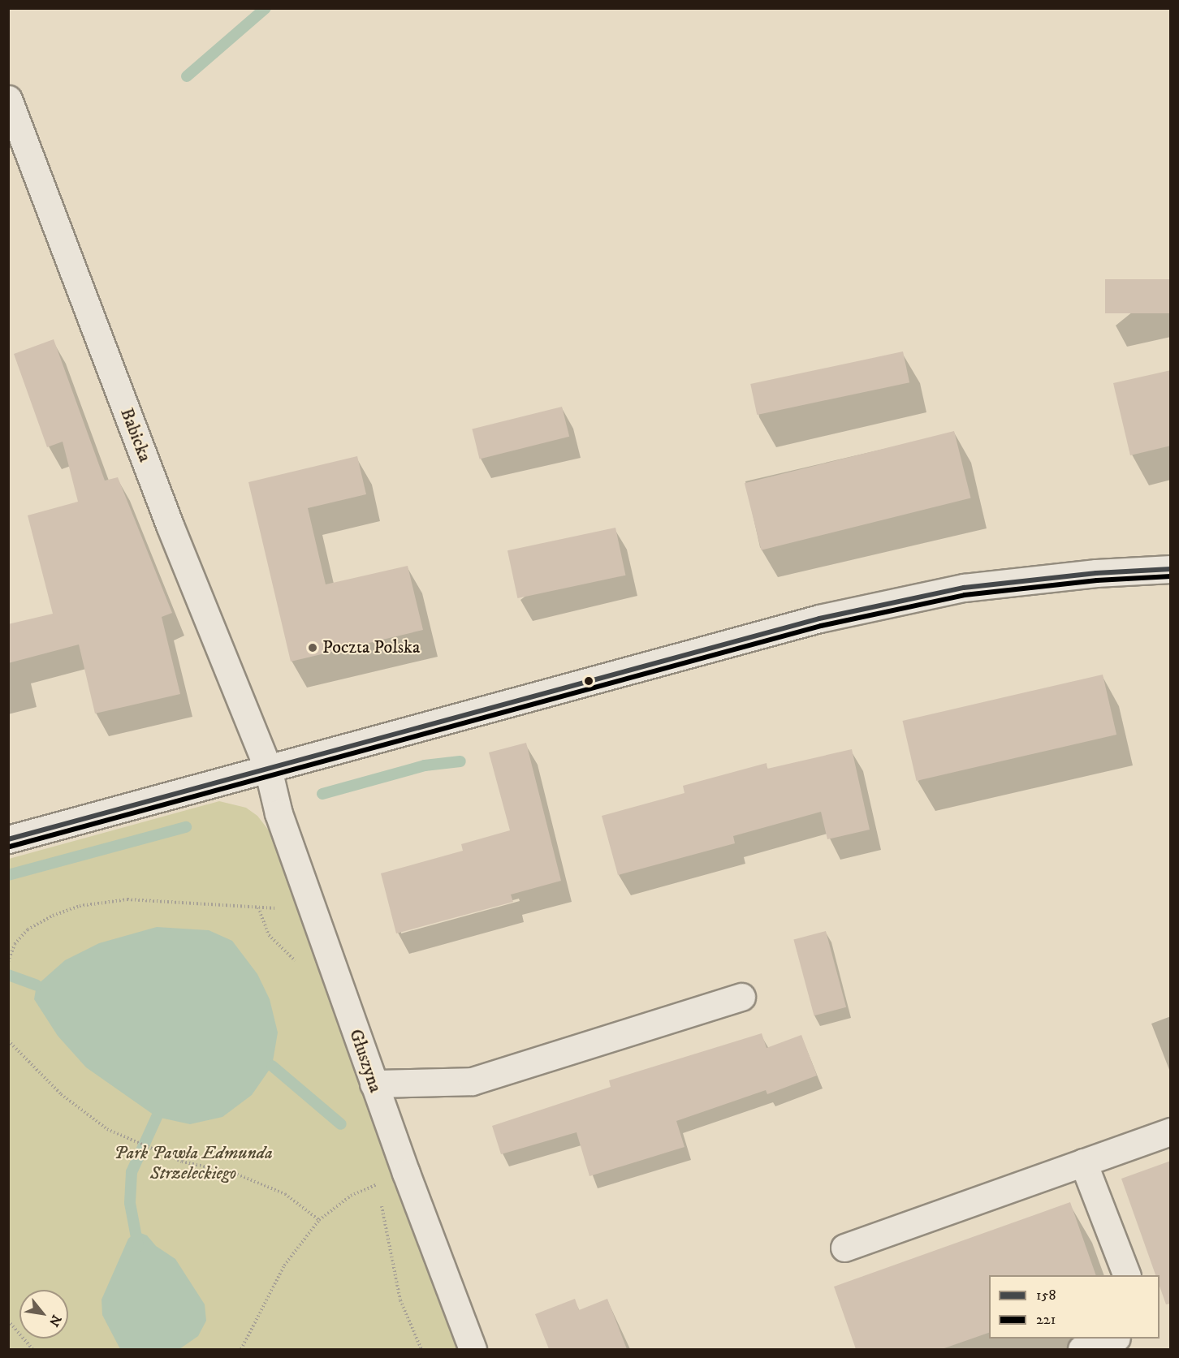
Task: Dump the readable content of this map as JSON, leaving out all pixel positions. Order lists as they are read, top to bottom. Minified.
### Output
{"streets":{"street":["Babicka","Głuszyna"]},"crossings":[["Babicka","Głuszyna"]],"parks":["Park Pawła Edmunda Strzeleckiego"],"places":["Poczta Polska"],"lines":["transit line 158","transit line 221"],"legend":["158","221"],"north":"bottom right"}
